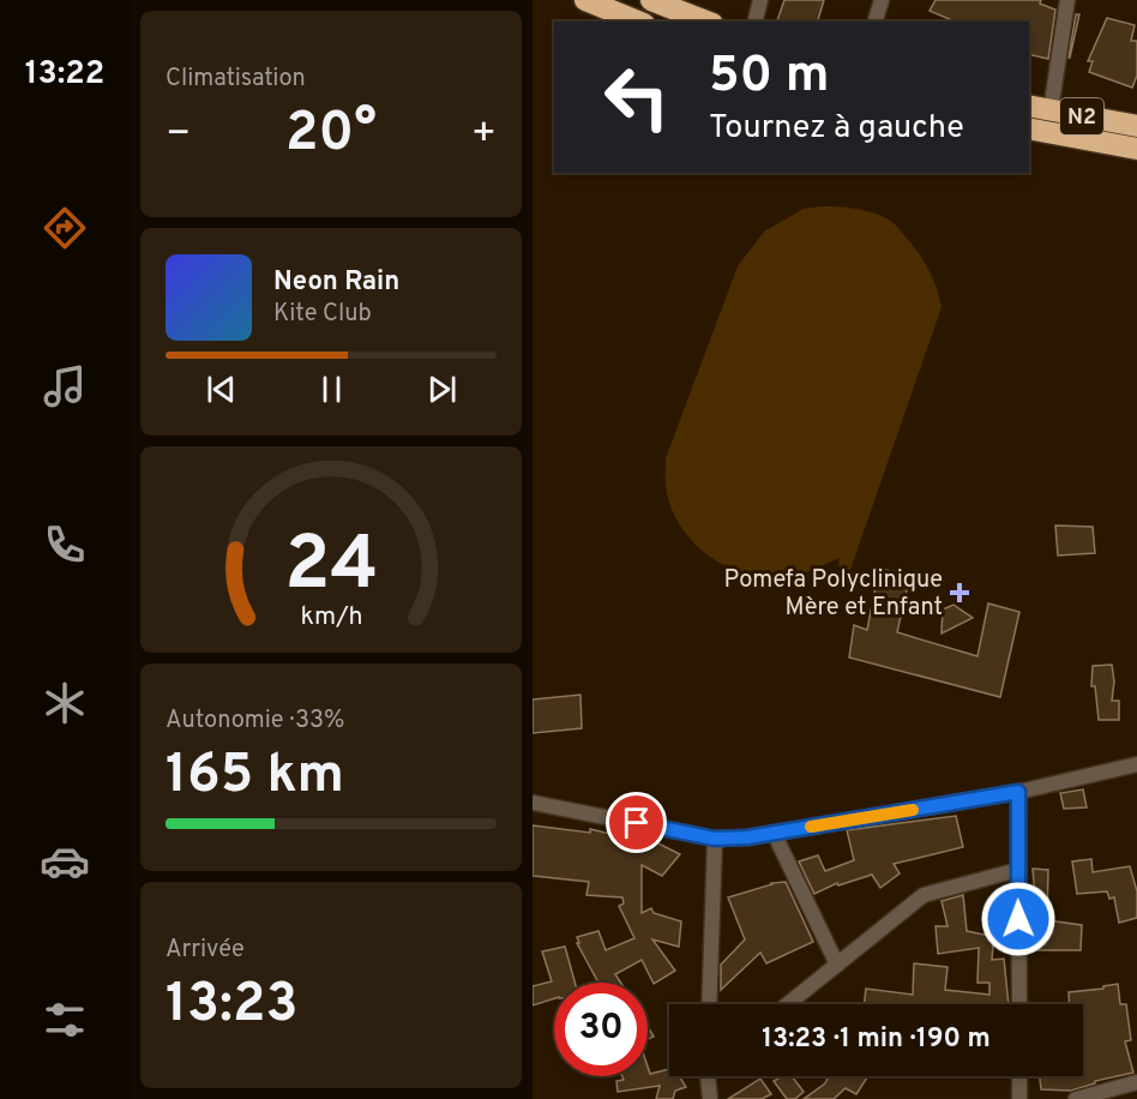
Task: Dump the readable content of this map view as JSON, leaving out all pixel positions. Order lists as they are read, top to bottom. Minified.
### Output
{"streets":{"highway":["N2"]},"places":{"health":["Pomefa Polyclinique Mère et Enfant"]},"page":{"tabs":"13:22","tile":["Climatisation",["Autonomie · 33%","165 km"],["Arrivée","13:23"]],"turn":["50 m","Tournez à gauche"],"heat":["−","20°","+"],"song":["Neon Rain","Kite Club"],"limit":"30","trip":"13:23 · 1 min · 190 m","gauge":["24","km/h"]}}
